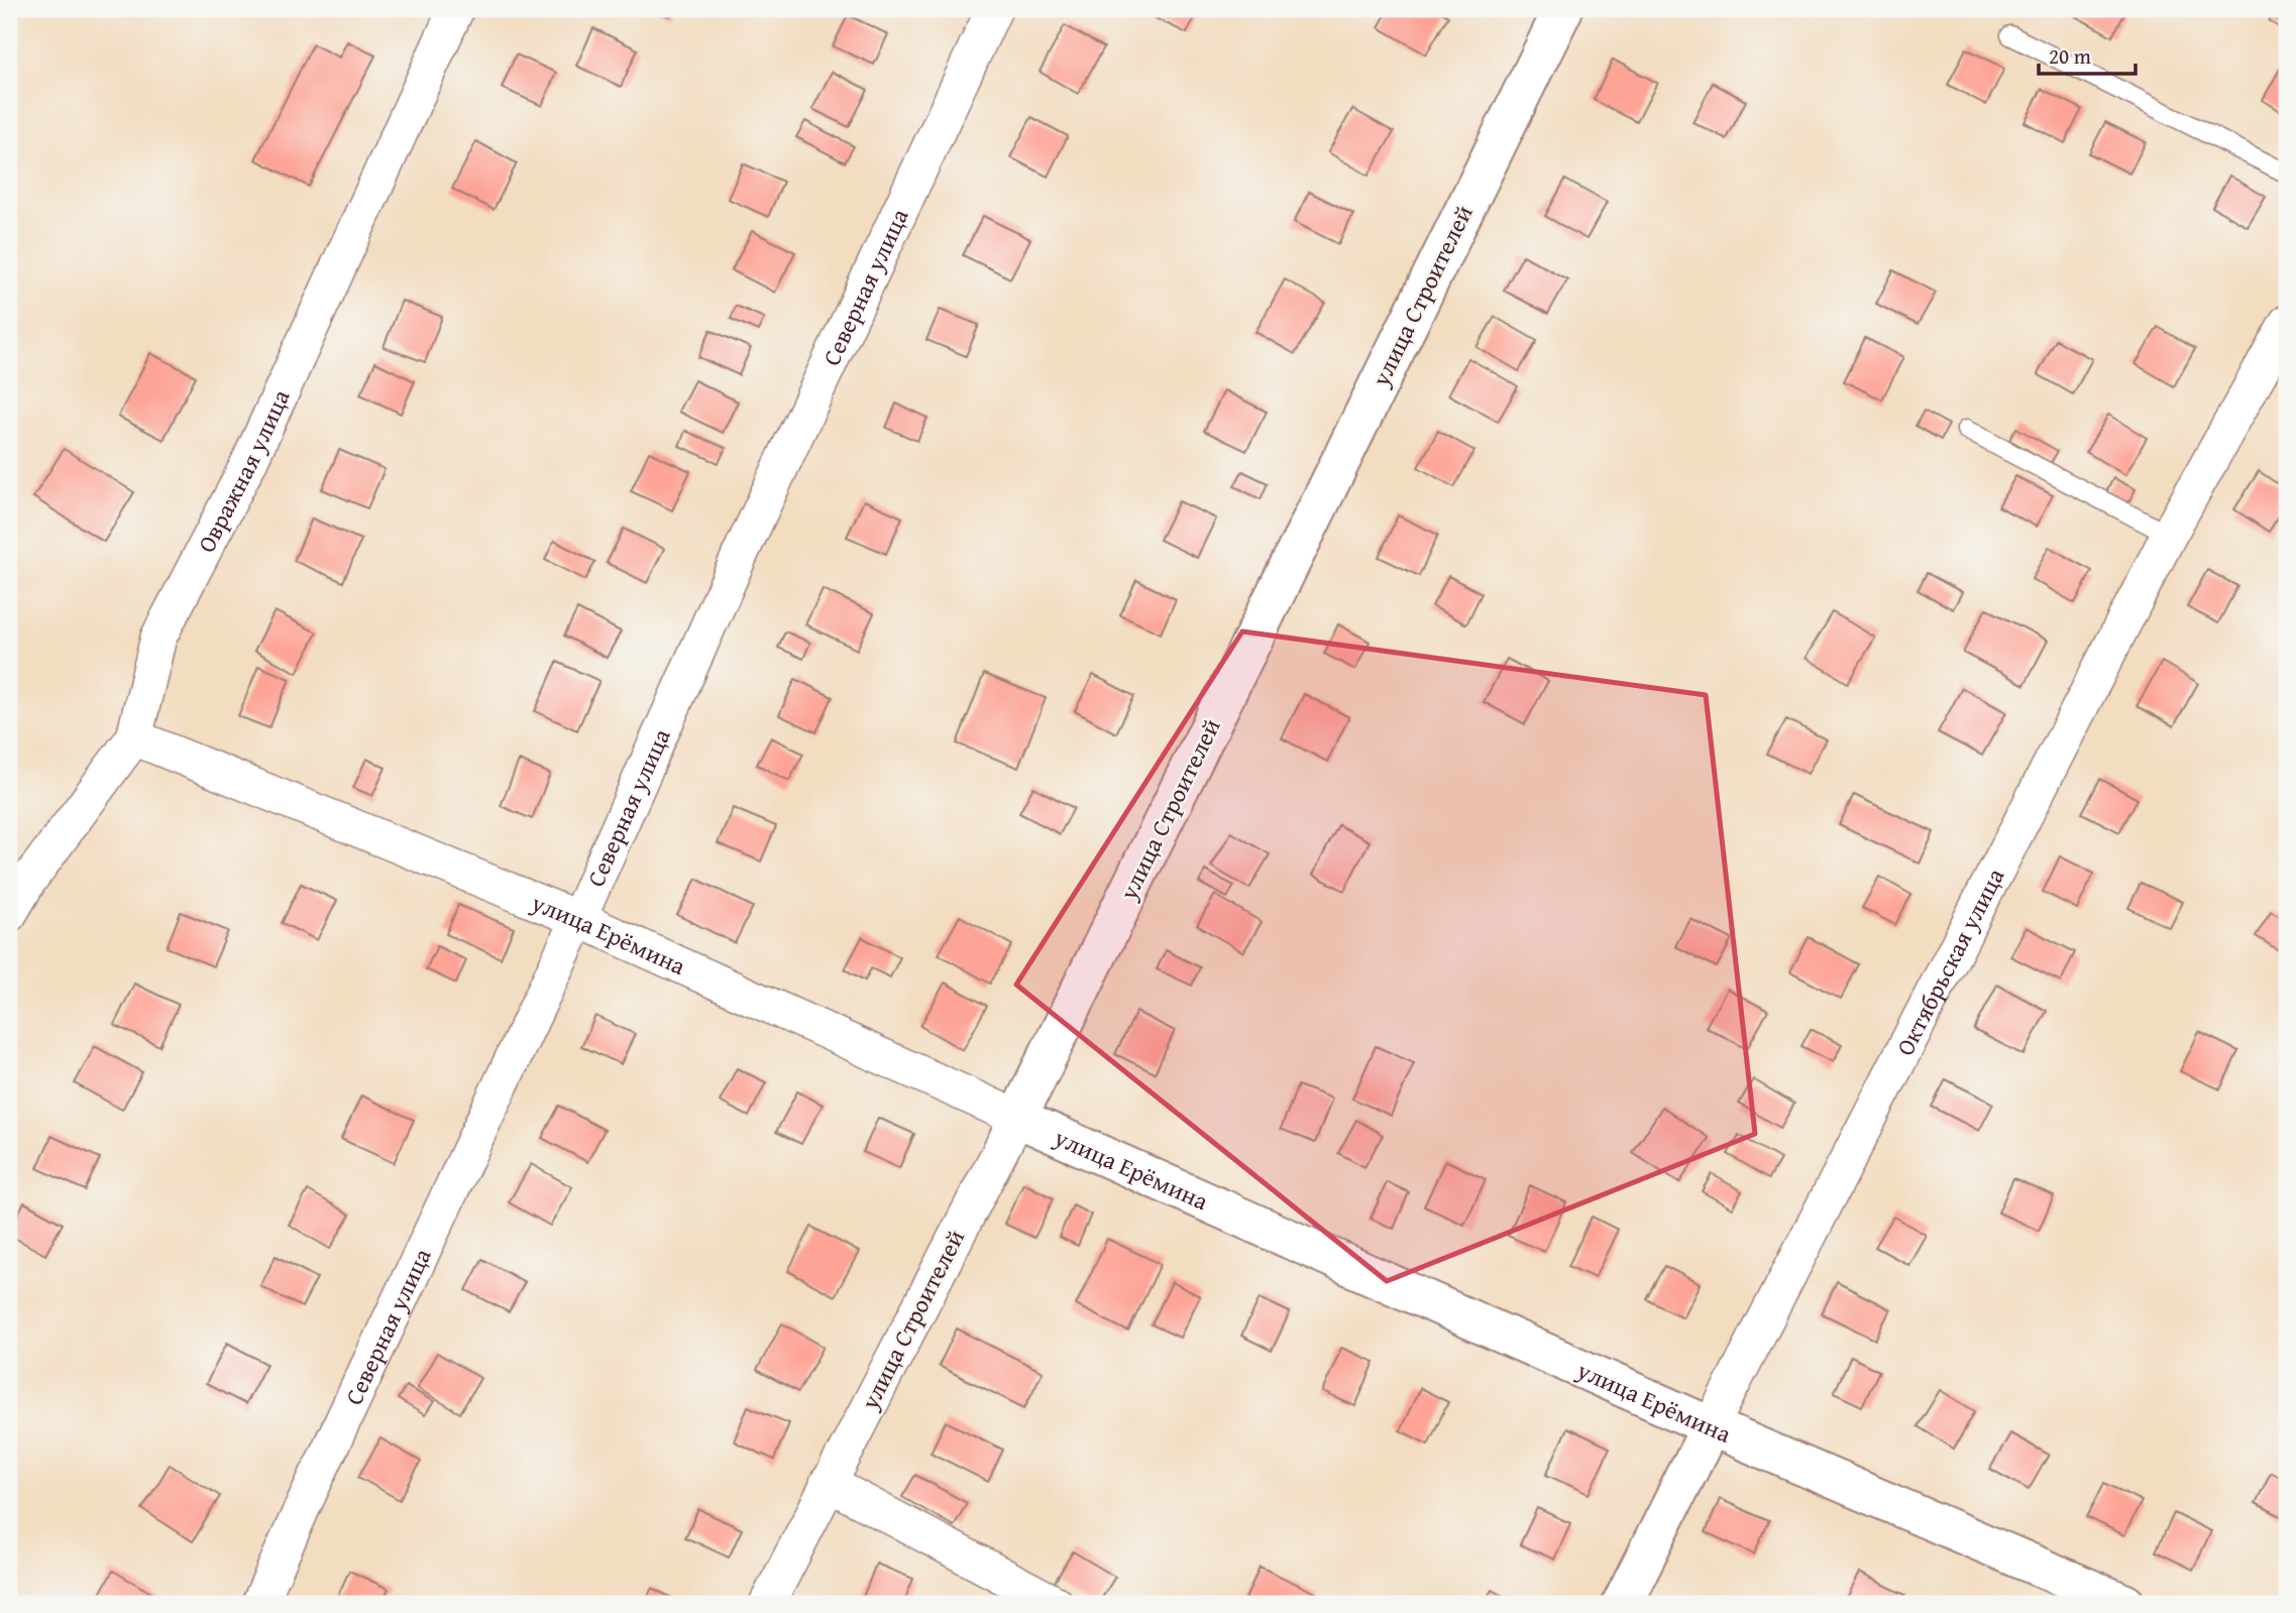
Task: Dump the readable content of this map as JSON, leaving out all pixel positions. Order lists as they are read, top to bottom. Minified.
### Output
{"streets":{"street":["Северная улица","улица Строителей","Овражная улица","улица Ерёмина","Октябрьская улица"]},"crossings":[["Северная улица","улица Ерёмина"],["улица Строителей","улица Ерёмина"],["Овражная улица","улица Ерёмина"],["улица Ерёмина","Октябрьская улица"]],"scale_bar":"20 m"}
